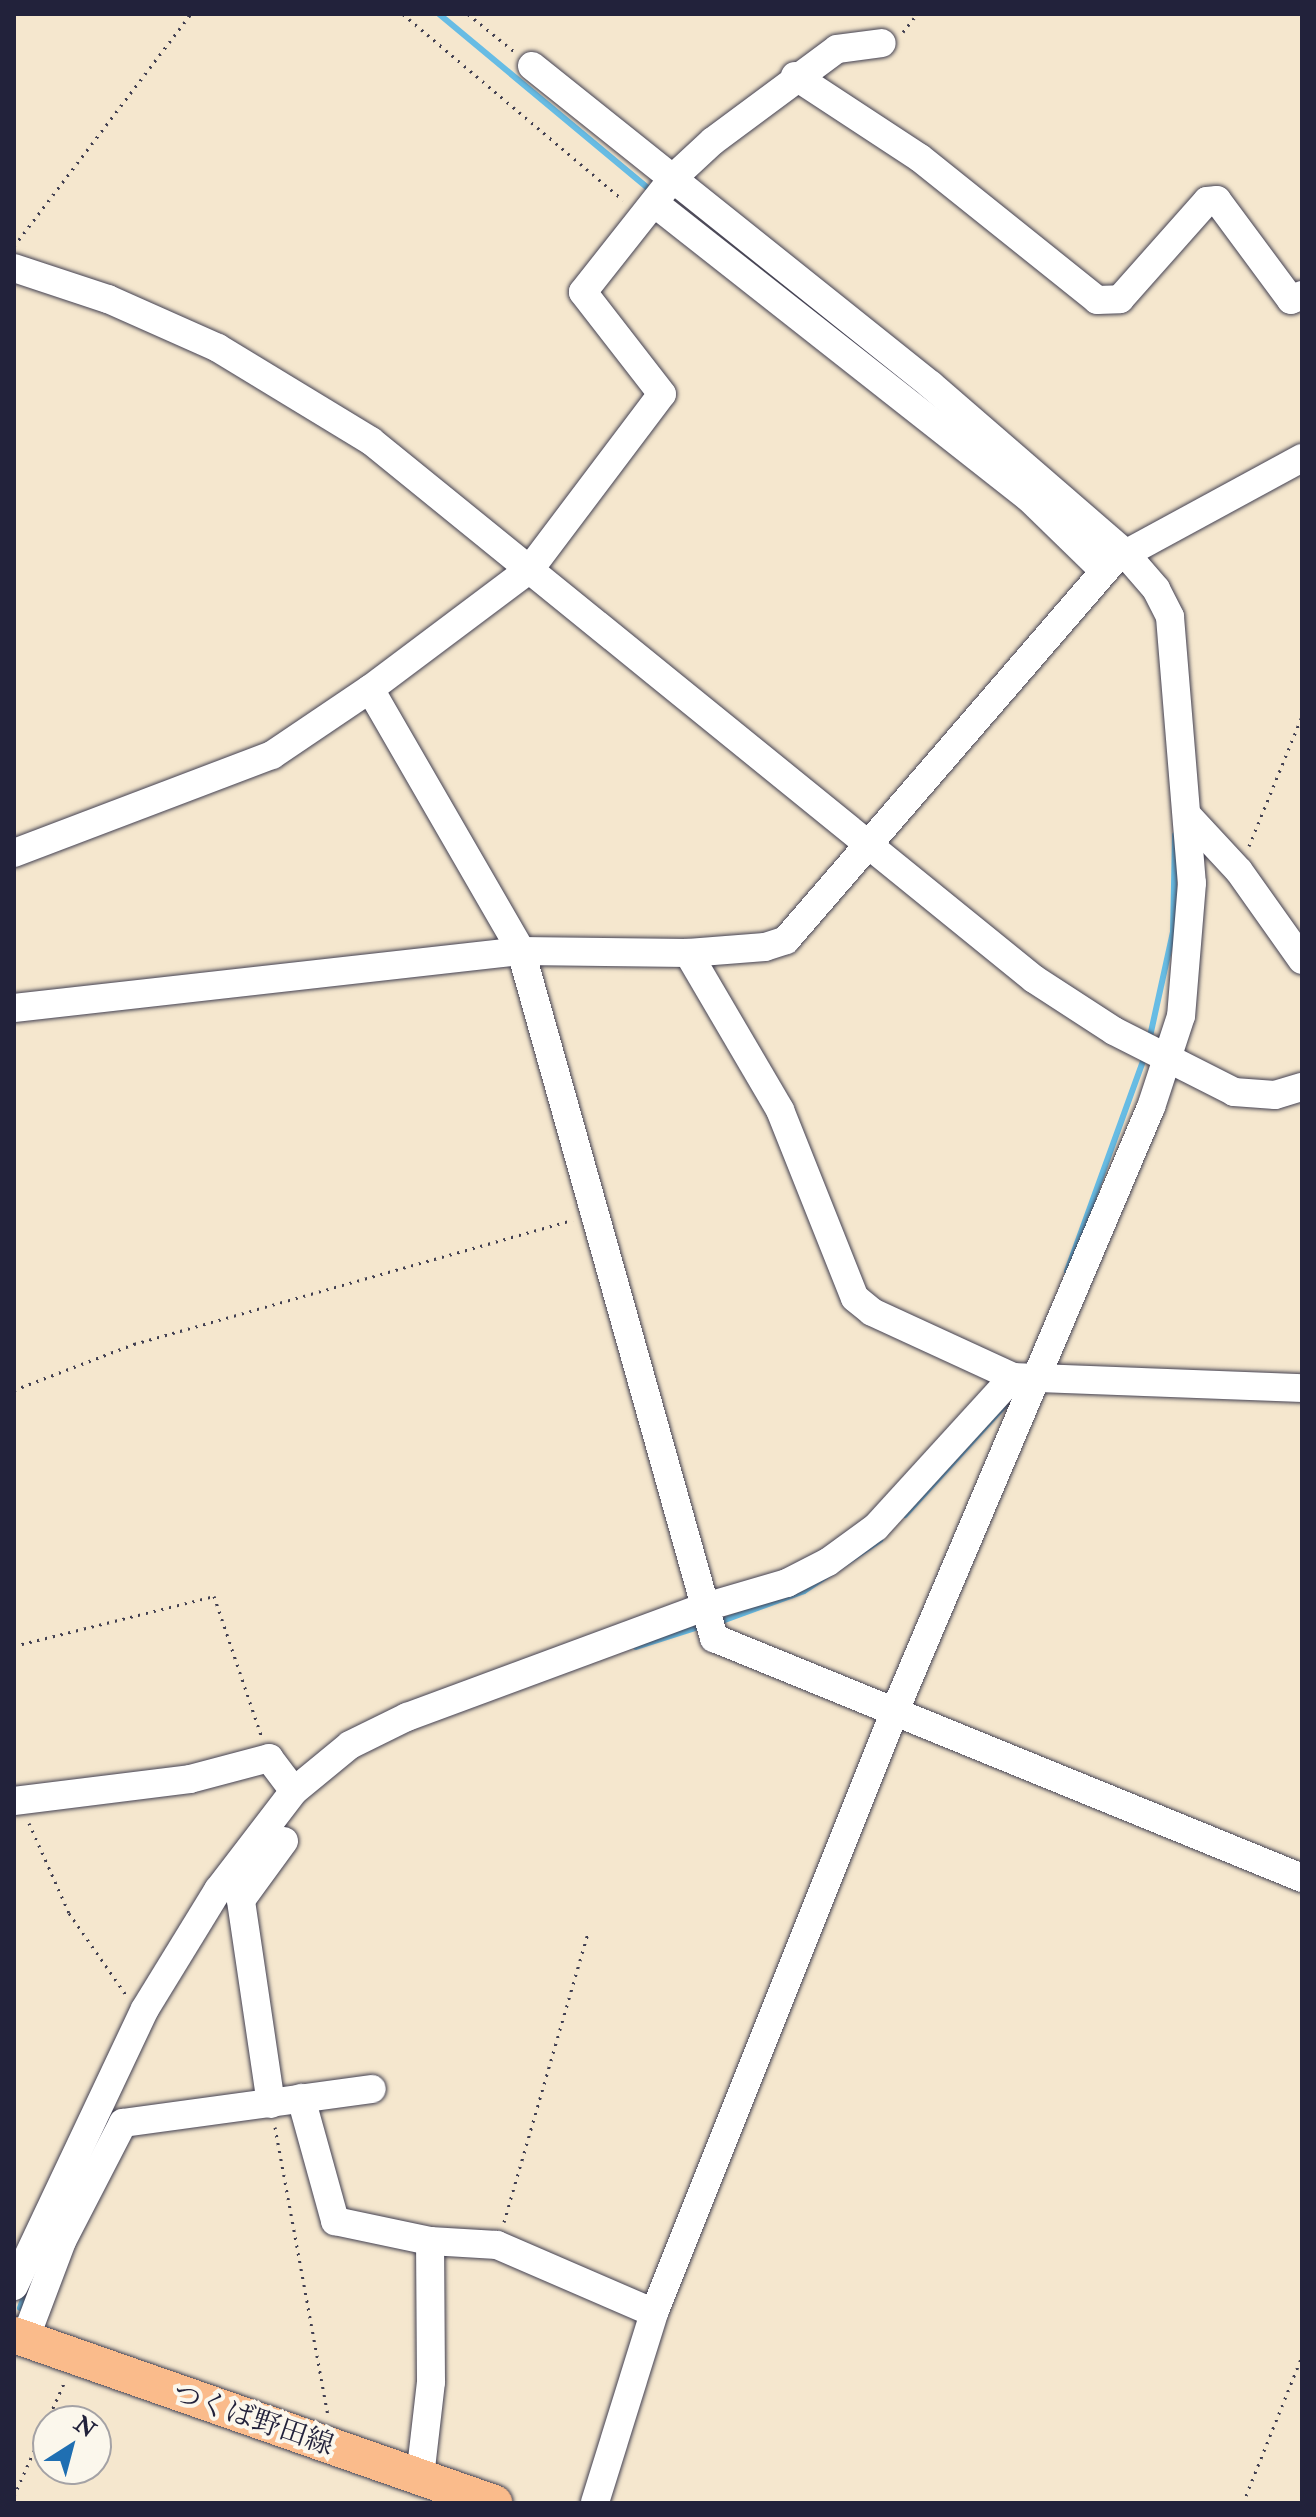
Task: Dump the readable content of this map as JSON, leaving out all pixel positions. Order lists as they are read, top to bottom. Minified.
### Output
{"streets":{"main road":["つくば野田線"]},"north":"top right"}
